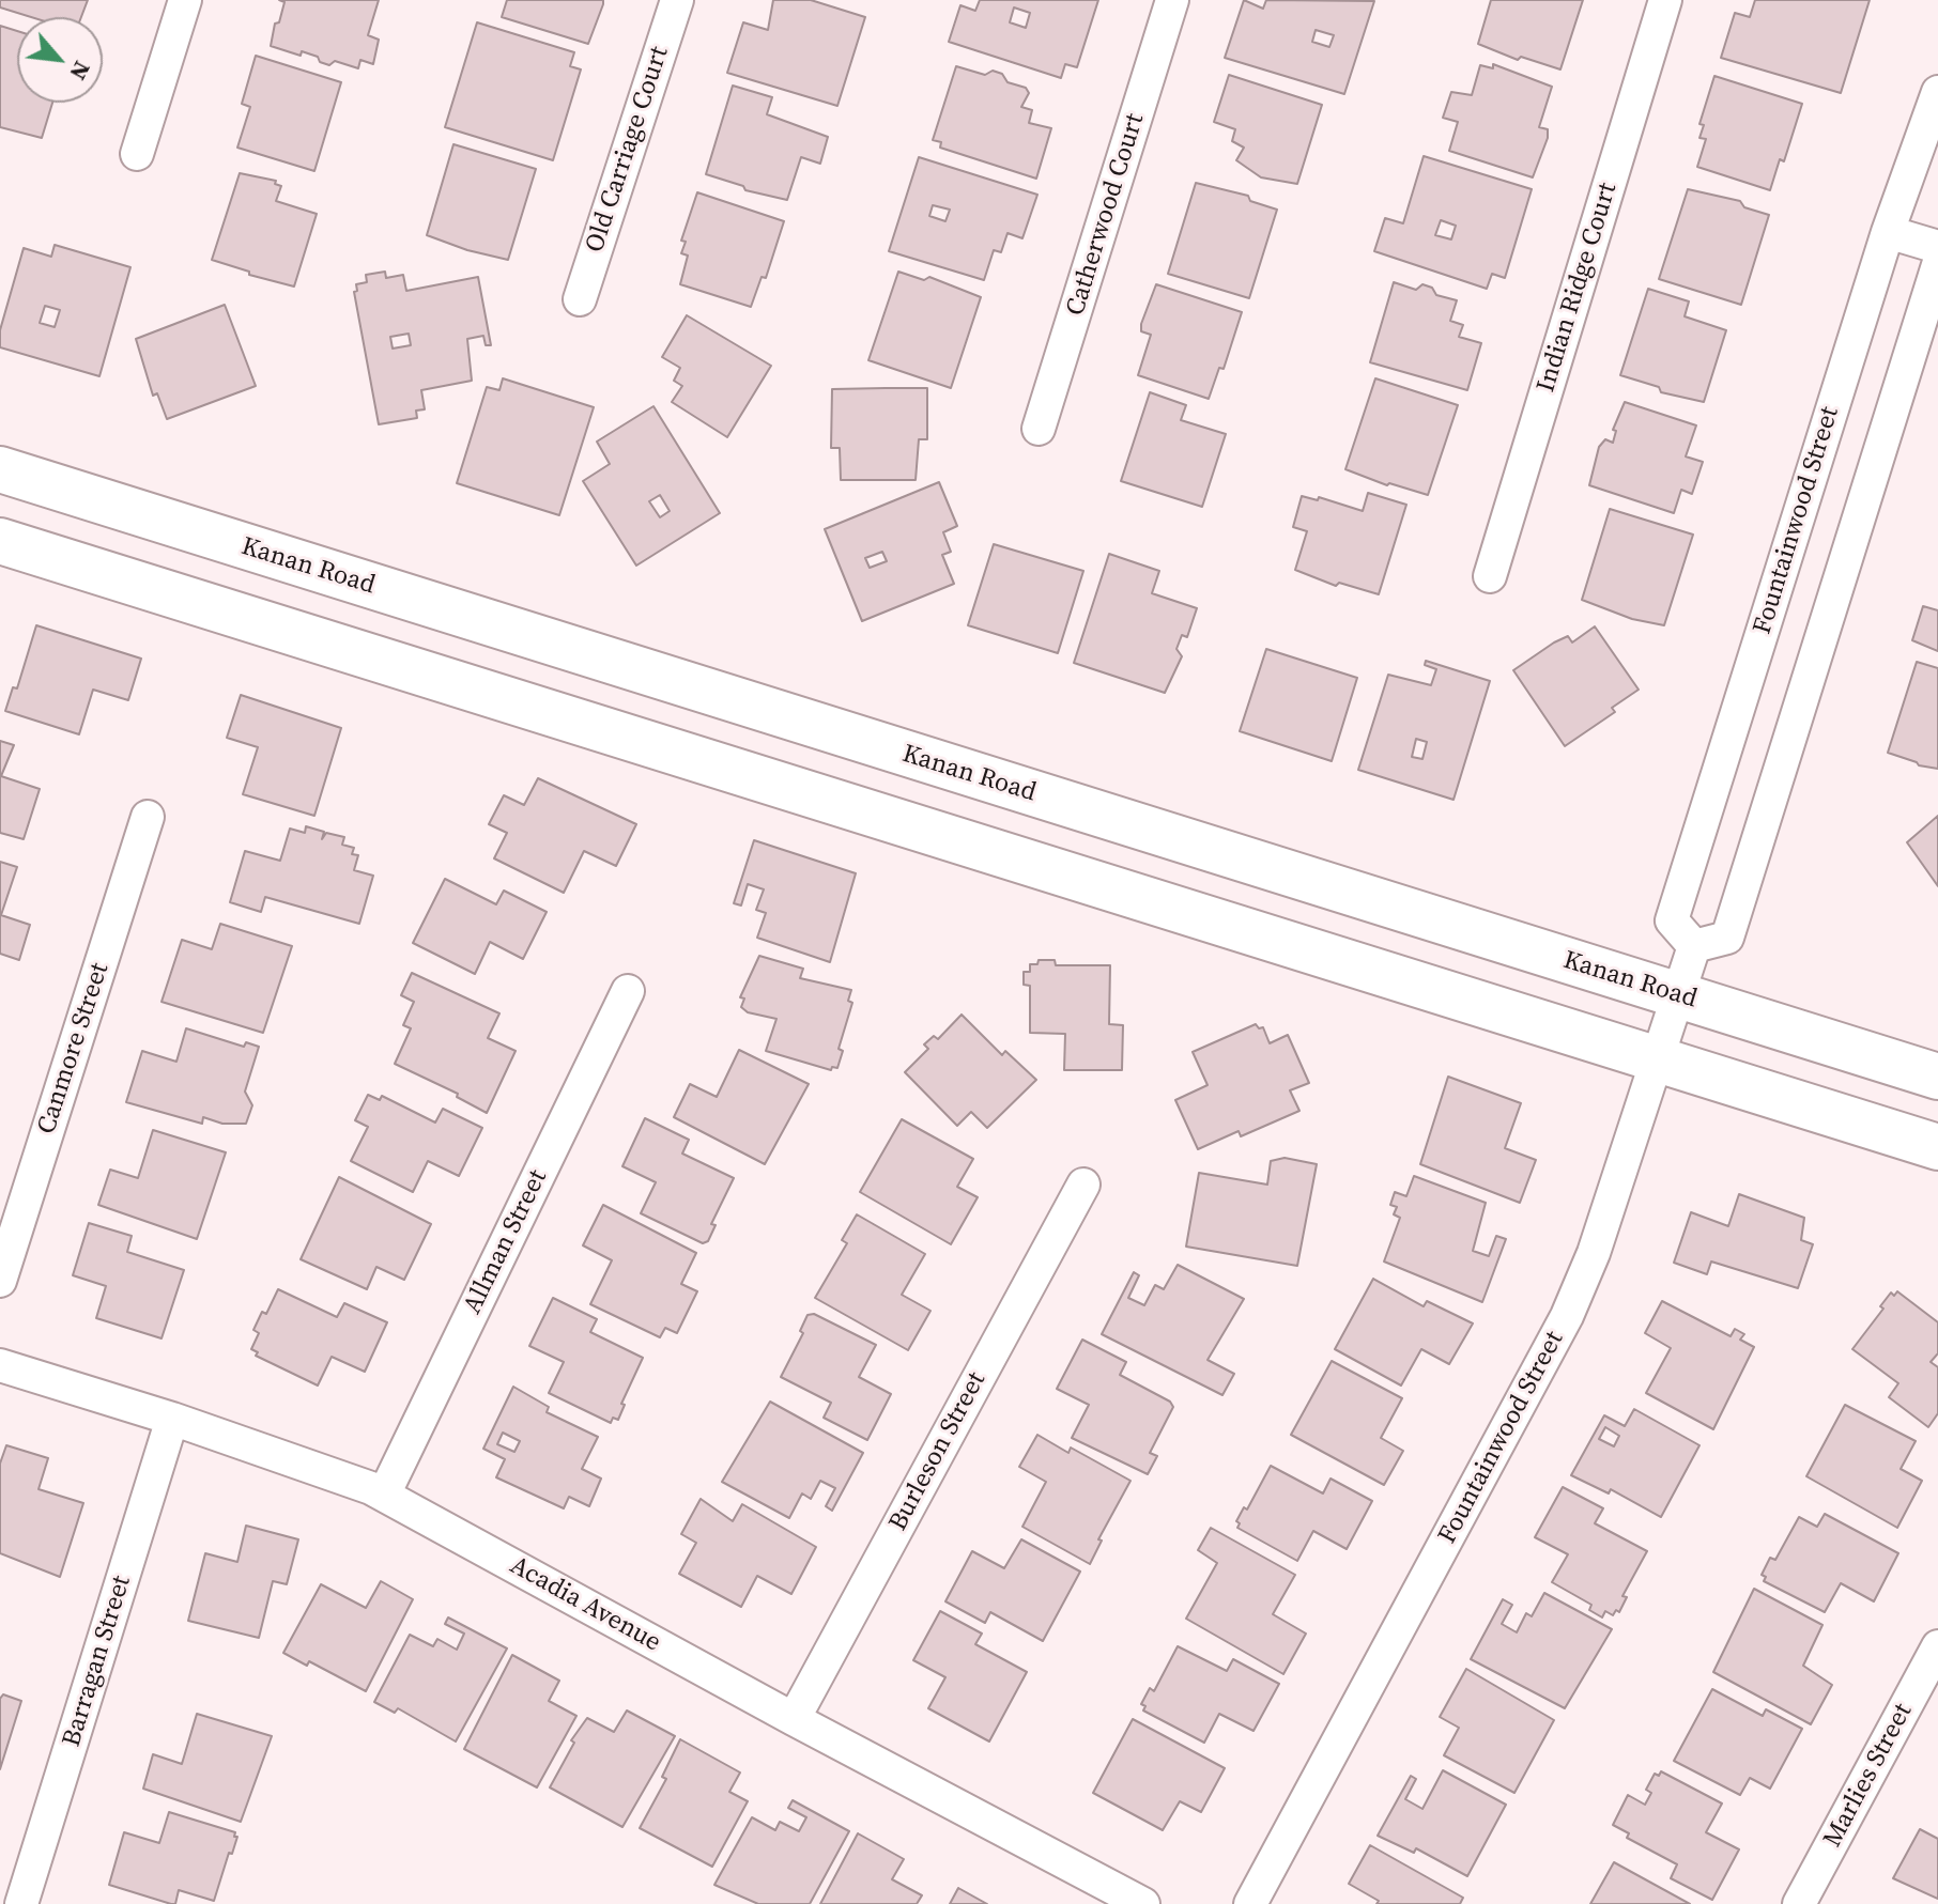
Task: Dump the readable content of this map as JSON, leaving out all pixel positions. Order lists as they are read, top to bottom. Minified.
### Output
{"streets":{"main road":["Kanan Road"],"street":["Old Carriage Court","Catherwood Court","Indian Ridge Court","Fountainwood Street","Canmore Street","Allman Street","Burleson Street","Acadia Avenue","Barragan Street","Marlies Street"]},"crossings":[["Fountainwood Street","Kanan Road"],["Allman Street","Acadia Avenue"],["Burleson Street","Acadia Avenue"],["Acadia Avenue","Barragan Street"]],"north":"bottom right"}
